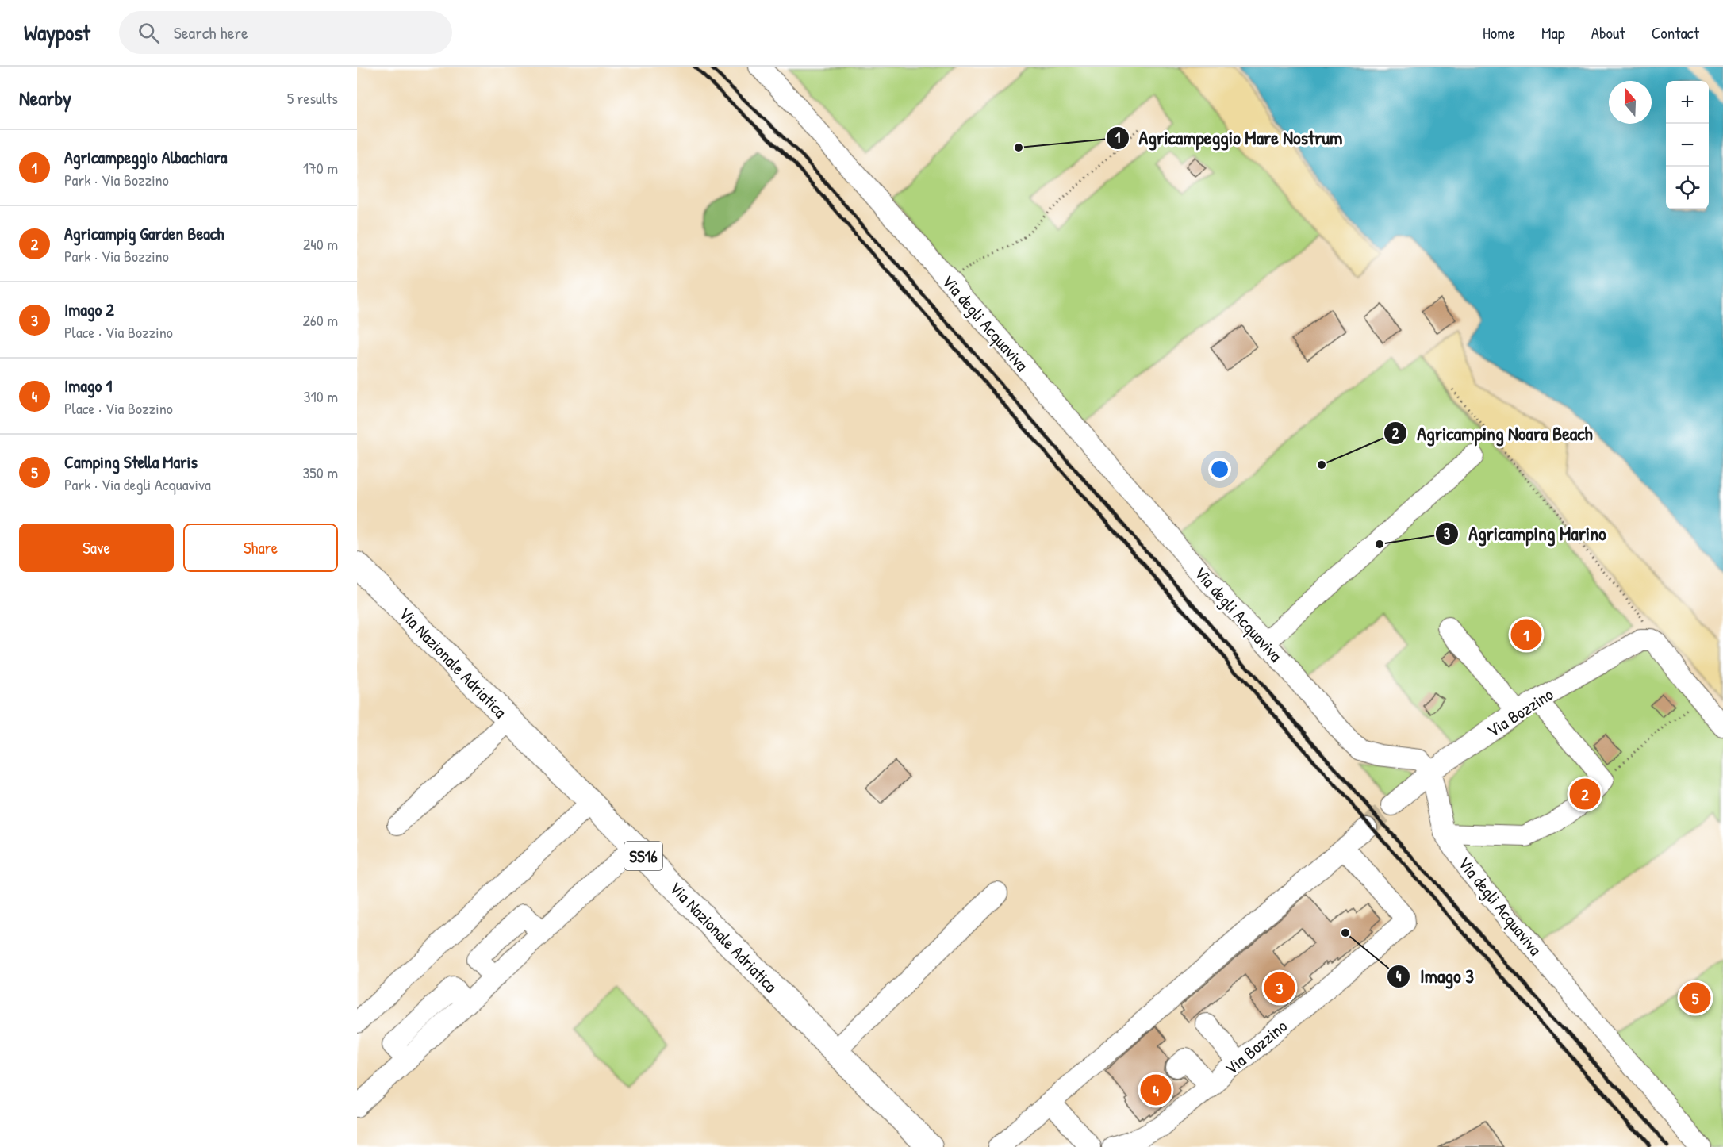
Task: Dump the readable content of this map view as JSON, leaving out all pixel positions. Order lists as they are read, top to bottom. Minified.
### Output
{"streets":{"main road":["Via Nazionale Adriatica","SS16"],"street":["Via degli Acquaviva","Via Bozzino"]},"crossings":[["Via degli Acquaviva","Via Bozzino"]],"places":["Agricampeggio Mare Nostrum","Agricamping Noara Beach","Agricamping Marino","Imago 3"],"north":"top","page":{"header":"Waypost","search":"Search here","nav":["Home","Map","About","Contact"],"heading":["Nearby","5 results"],"map_buttons":["+","−"],"list":[{"mark":"1","name":"Agricampeggio Albachiara","note":"Park · Via Bozzino","value":"170 m"},{"mark":"2","name":"Agricampig Garden Beach","note":"Park · Via Bozzino","value":"240 m"},{"mark":"3","name":"Imago 2","note":"Place · Via Bozzino","value":"260 m"},{"mark":"4","name":"Imago 1","note":"Place · Via Bozzino","value":"310 m"},{"mark":"5","name":"Camping Stella Maris","note":"Park · Via degli Acquaviva","value":"350 m"}],"buttons":["Save","Share"],"pins":["1","2","3","5","4"]}}
